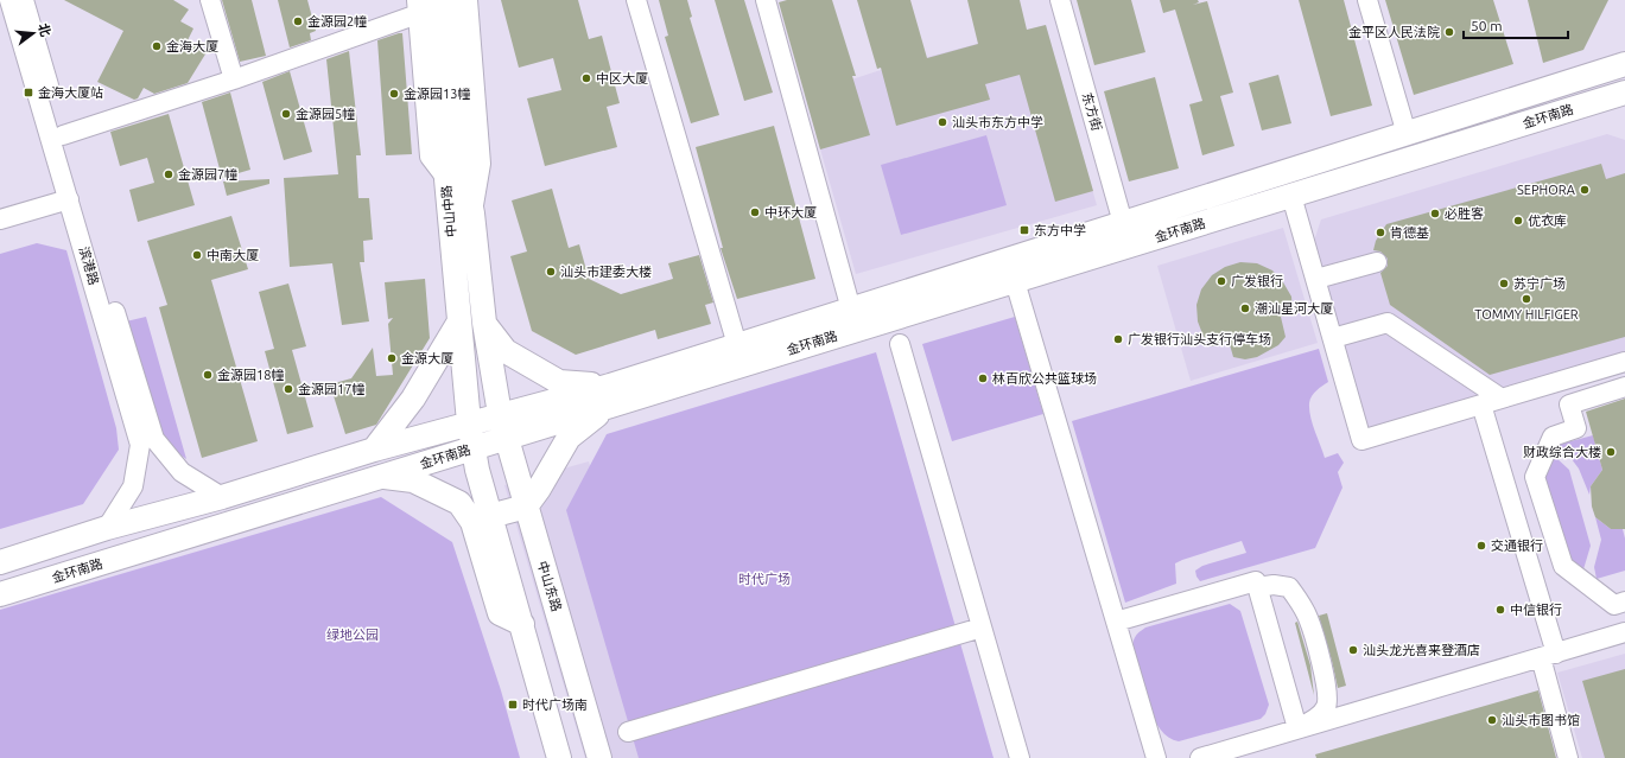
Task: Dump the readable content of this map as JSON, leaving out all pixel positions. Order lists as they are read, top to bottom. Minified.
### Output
{"streets":{"main road":["金环南路","中山中路","中山东路"],"street":["东方街","滨港路"]},"crossings":[["东方街","金环南路"],["金环南路","中山中路"],["金环南路","滨港路"],["金环南路","中山东路"],["中山中路","中山东路"]],"parks":["时代广场","绿地公园"],"places":{"other":["金源园2幢","金平区人民法院","金海大厦","中区大厦","金源园13幢","金源园5幢","汕头市东方中学","金源园7幢","SEPHORA","中环大厦","必胜客","优衣库","肯德基","中南大厦","汕头市建委大楼","广发银行","苏宁广场","TOMMY HILFIGER","潮汕星河大厦","广发银行汕头支行停车场","金源大厦","金源园18幢","林百欣公共篮球场","金源园17幢","财政综合大楼","交通银行","中信银行","汕头龙光喜来登酒店","汕头市图书馆"],"transit":["金海大厦站","东方中学","时代广场南"]},"scale_bar":"50 m","north":"right"}
